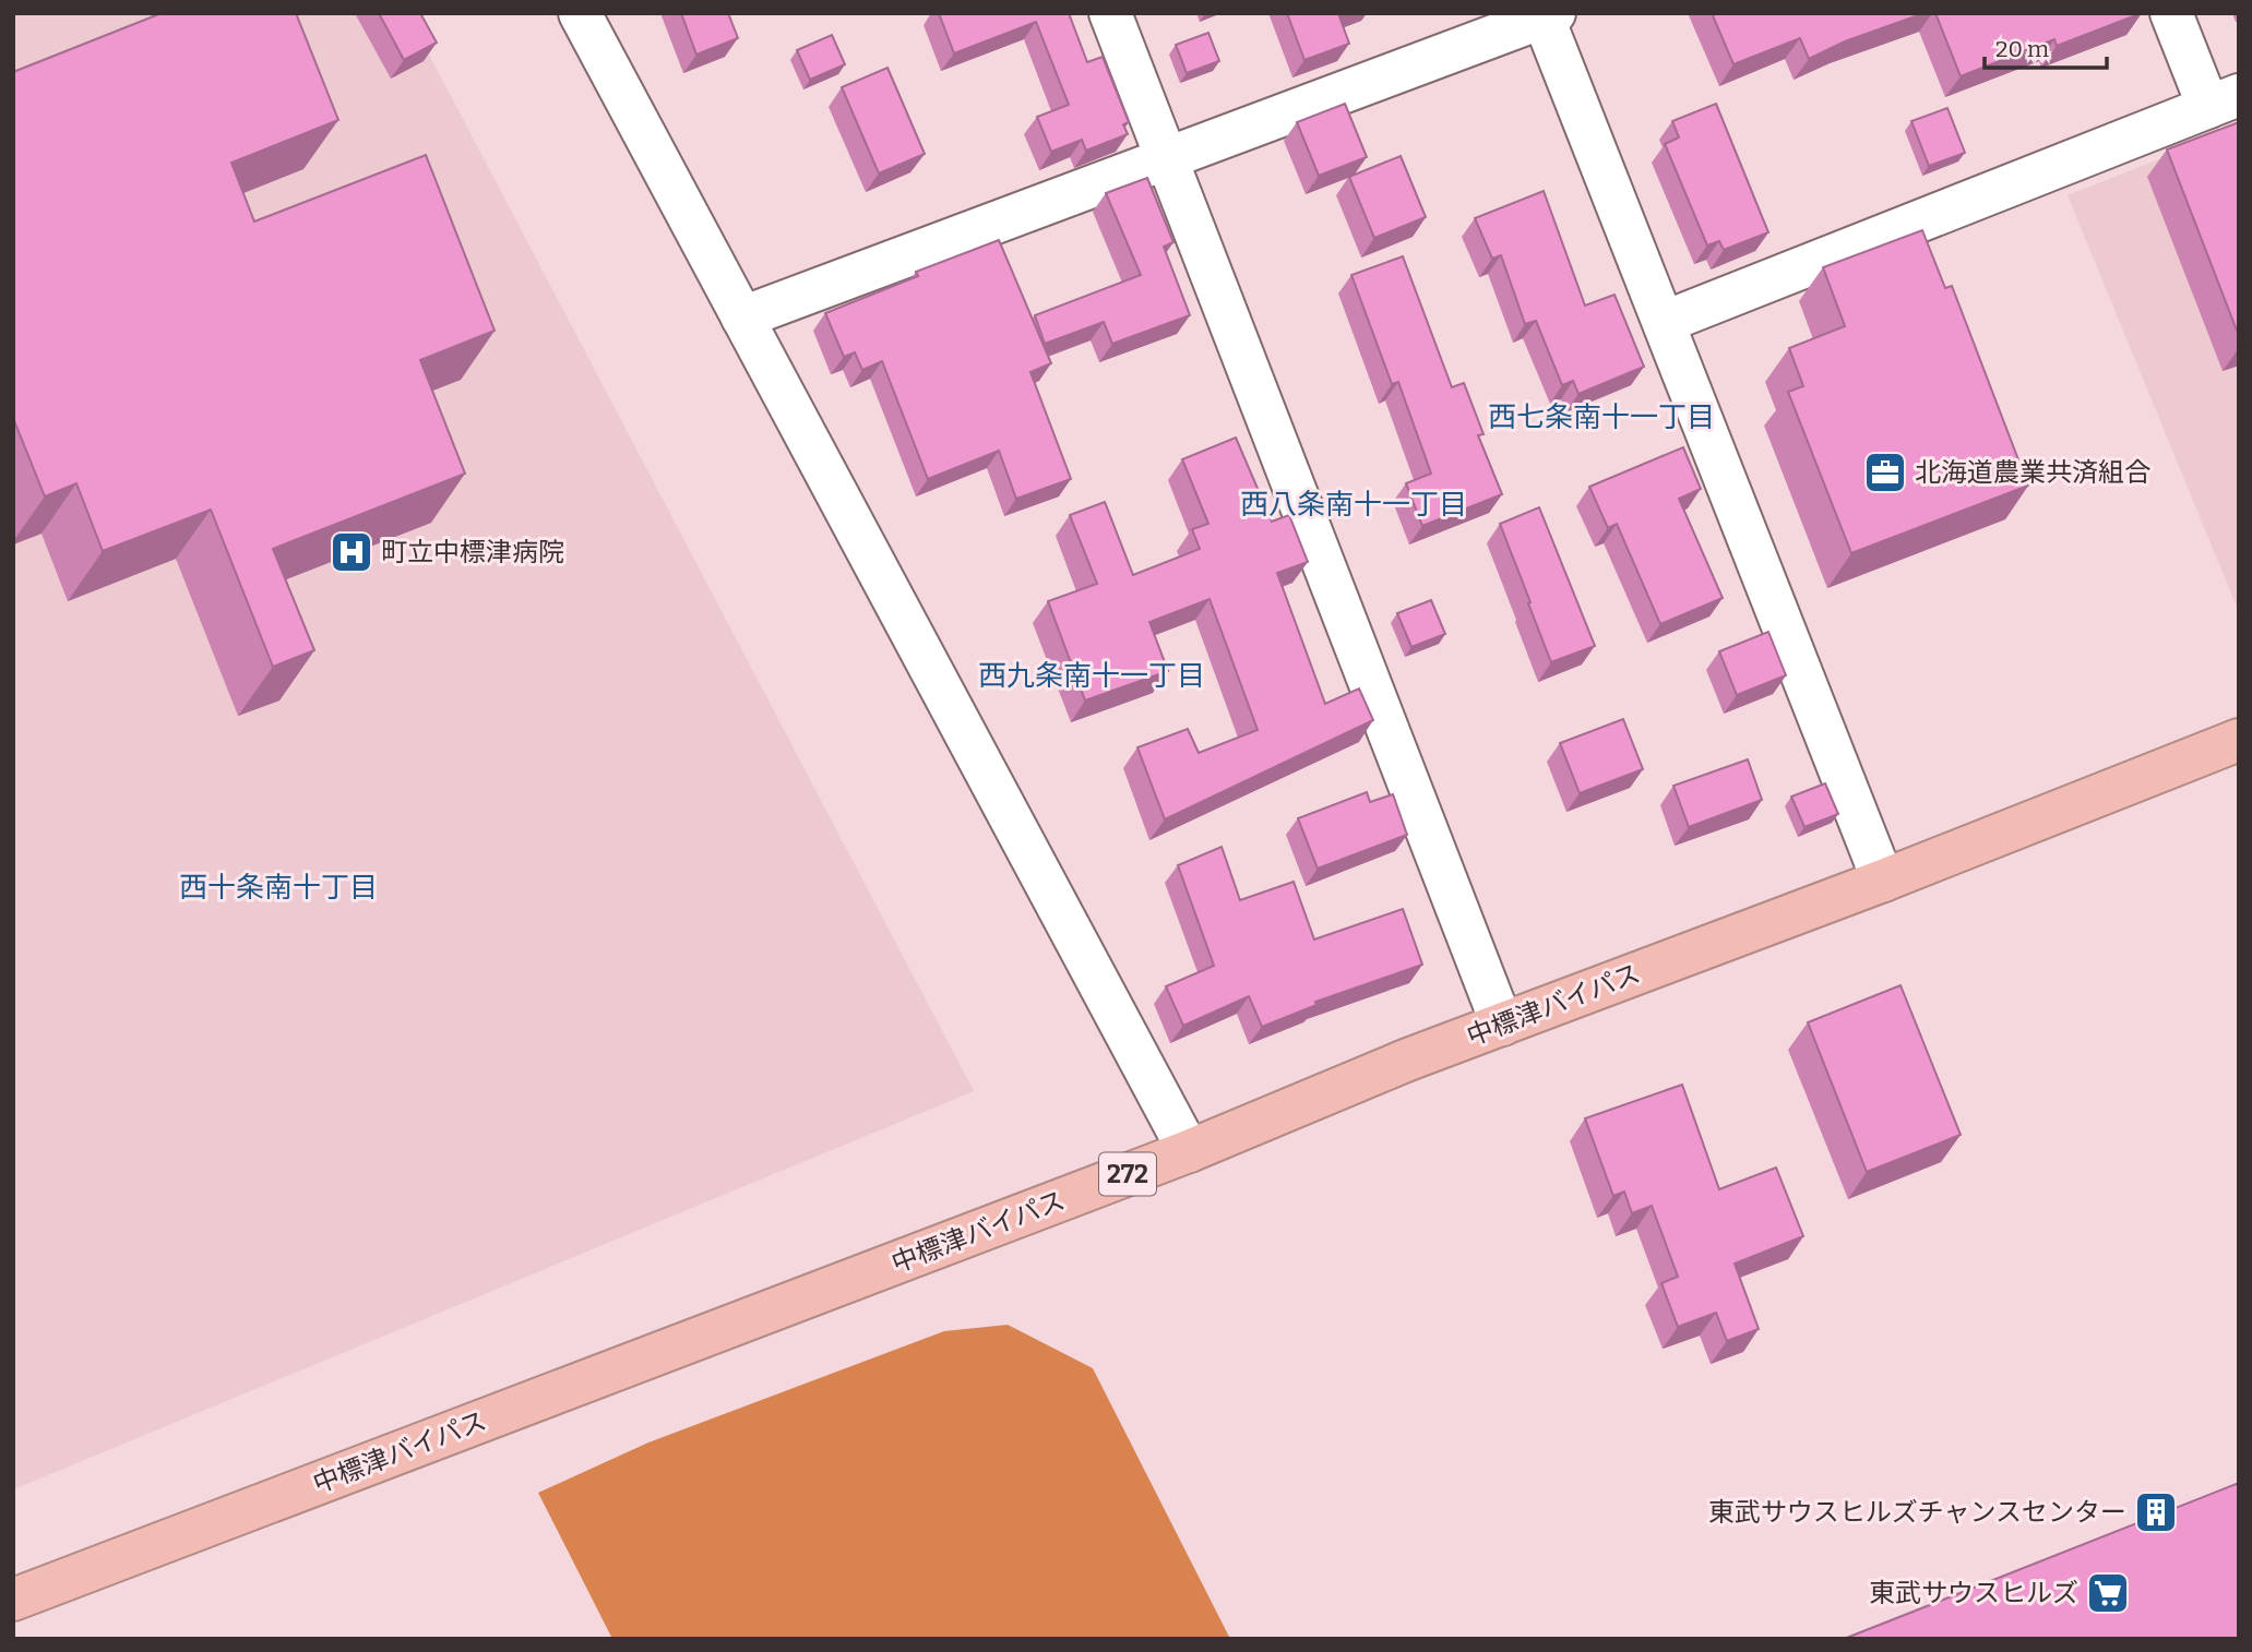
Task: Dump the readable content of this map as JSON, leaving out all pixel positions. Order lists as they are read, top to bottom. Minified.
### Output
{"streets":{"highway":["中標津バイパス","272"]},"districts":["西七条南十一丁目","西八条南十一丁目","西九条南十一丁目","西十条南十丁目"],"places":{"office":["北海道農業共済組合"],"hospital":["町立中標津病院"],"building":["東武サウスヒルズチャンスセンター"],"supermarket":["東武サウスヒルズ"]},"scale_bar":"20 m"}
